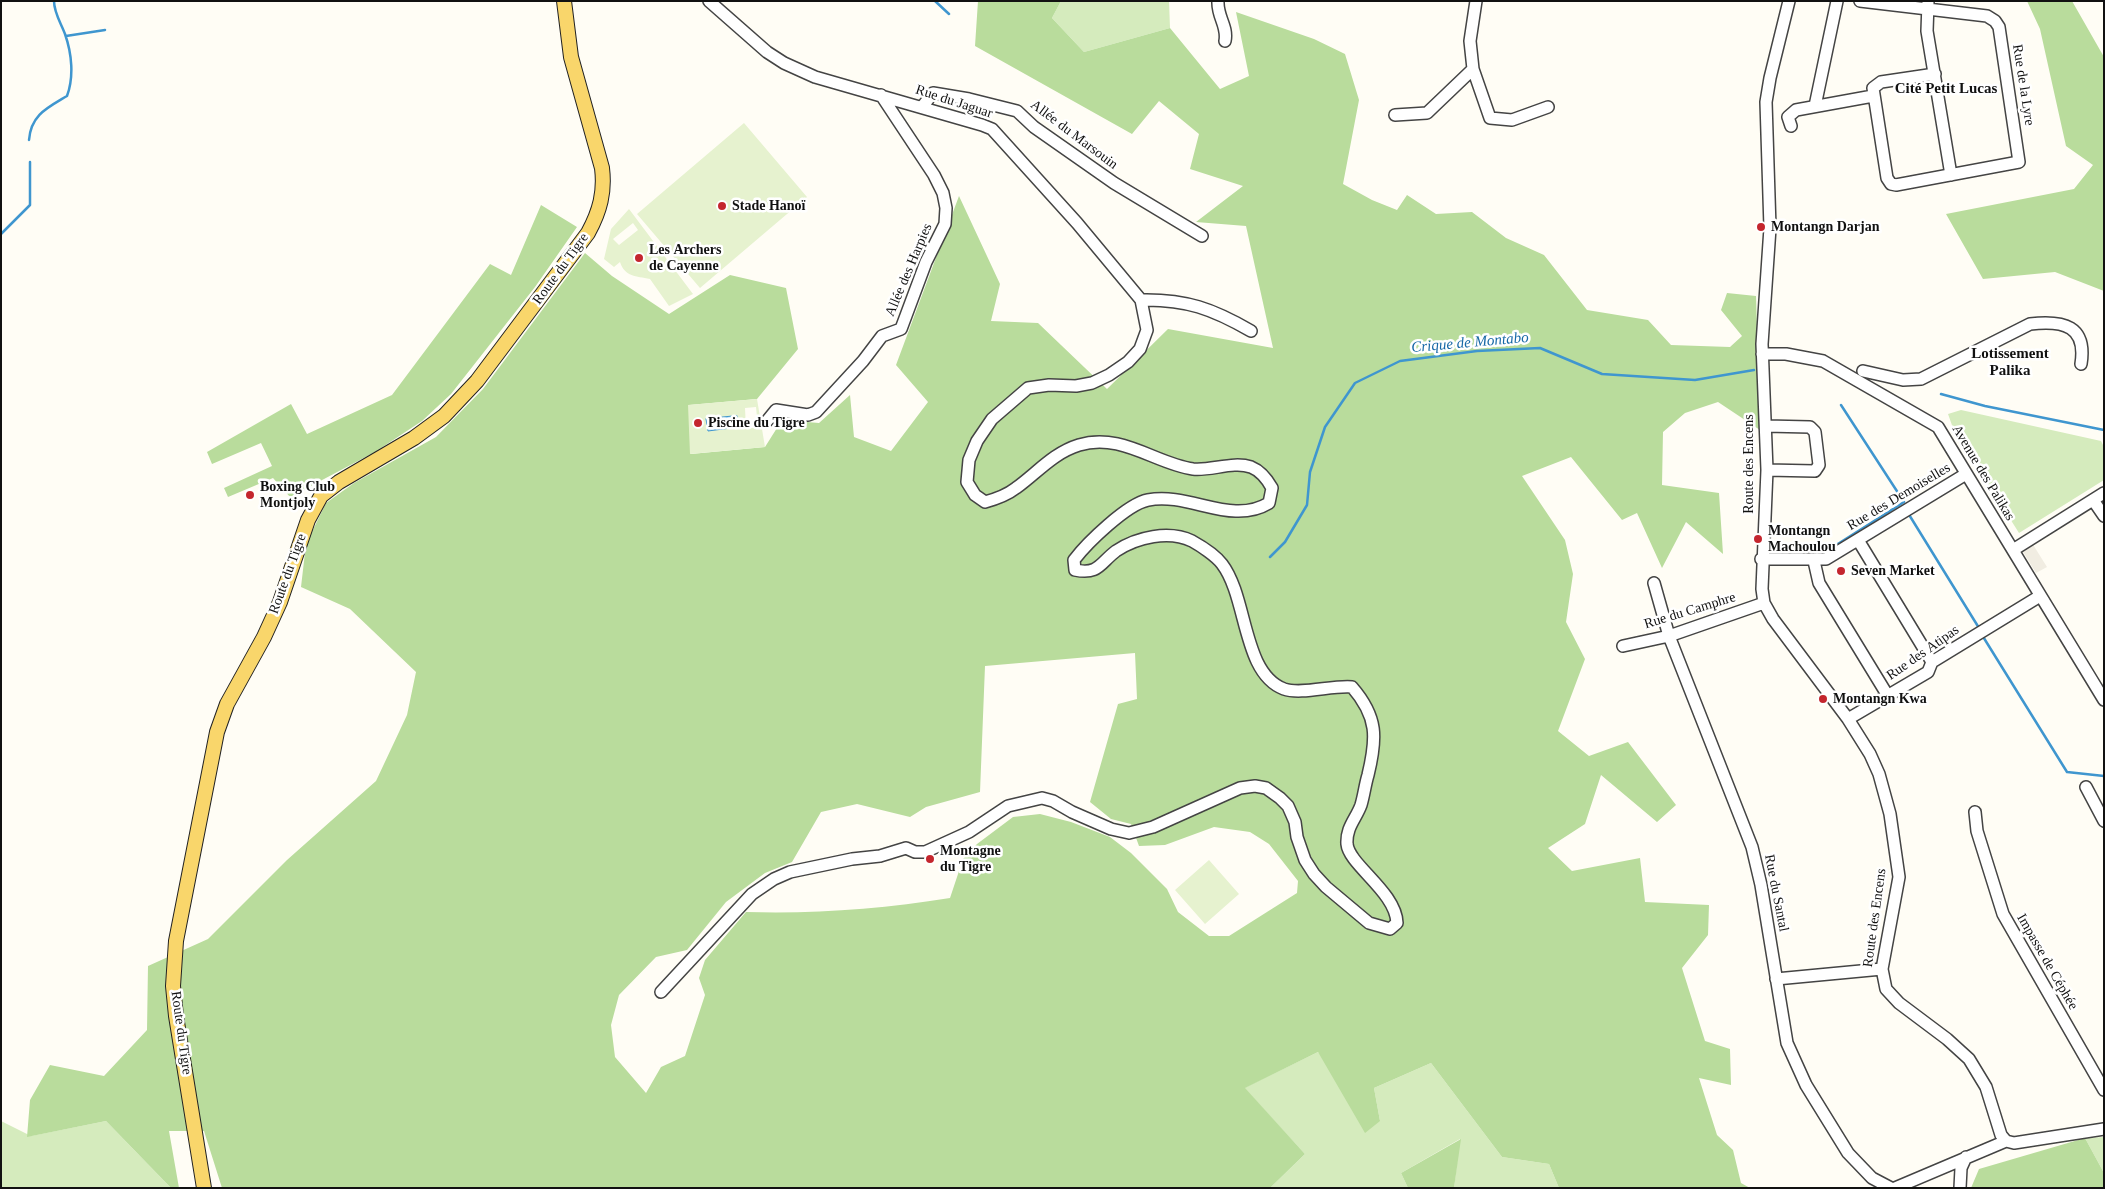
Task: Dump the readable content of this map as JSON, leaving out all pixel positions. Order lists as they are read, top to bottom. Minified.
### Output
{"streets":{"main road":["Route du Tigre"],"street":["Rue de la Lyre","Rue du Jaguar","Allée du Marsouin","Allée des Harpies","Route des Encens","Avenue des Palikas","Rue des Demoiselles","Rue du Camphre","Rue des Atipas","Rue du Santal","Impasse de Céphée"]},"crossings":[["Rue du Jaguar","Allée du Marsouin"],["Rue du Jaguar","Allée des Harpies"],["Route des Encens","Avenue des Palikas"],["Route des Encens","Rue des Demoiselles"],["Route des Encens","Rue du Camphre"],["Route des Encens","Rue des Atipas"],["Avenue des Palikas","Rue des Demoiselles"],["Avenue des Palikas","Rue des Atipas"],["Rue du Camphre","Rue du Santal"]],"districts":["Cité Petit Lucas","Lotissement Palika"],"water":["Crique de Montabo"],"places":["Stade Hanoï","Montangn Darjan","Les Archers de Cayenne","Piscine du Tigre","Boxing Club Montjoly","Montangn Machoulou","Seven Market","Montangn Kwa","Montagne du Tigre"]}
